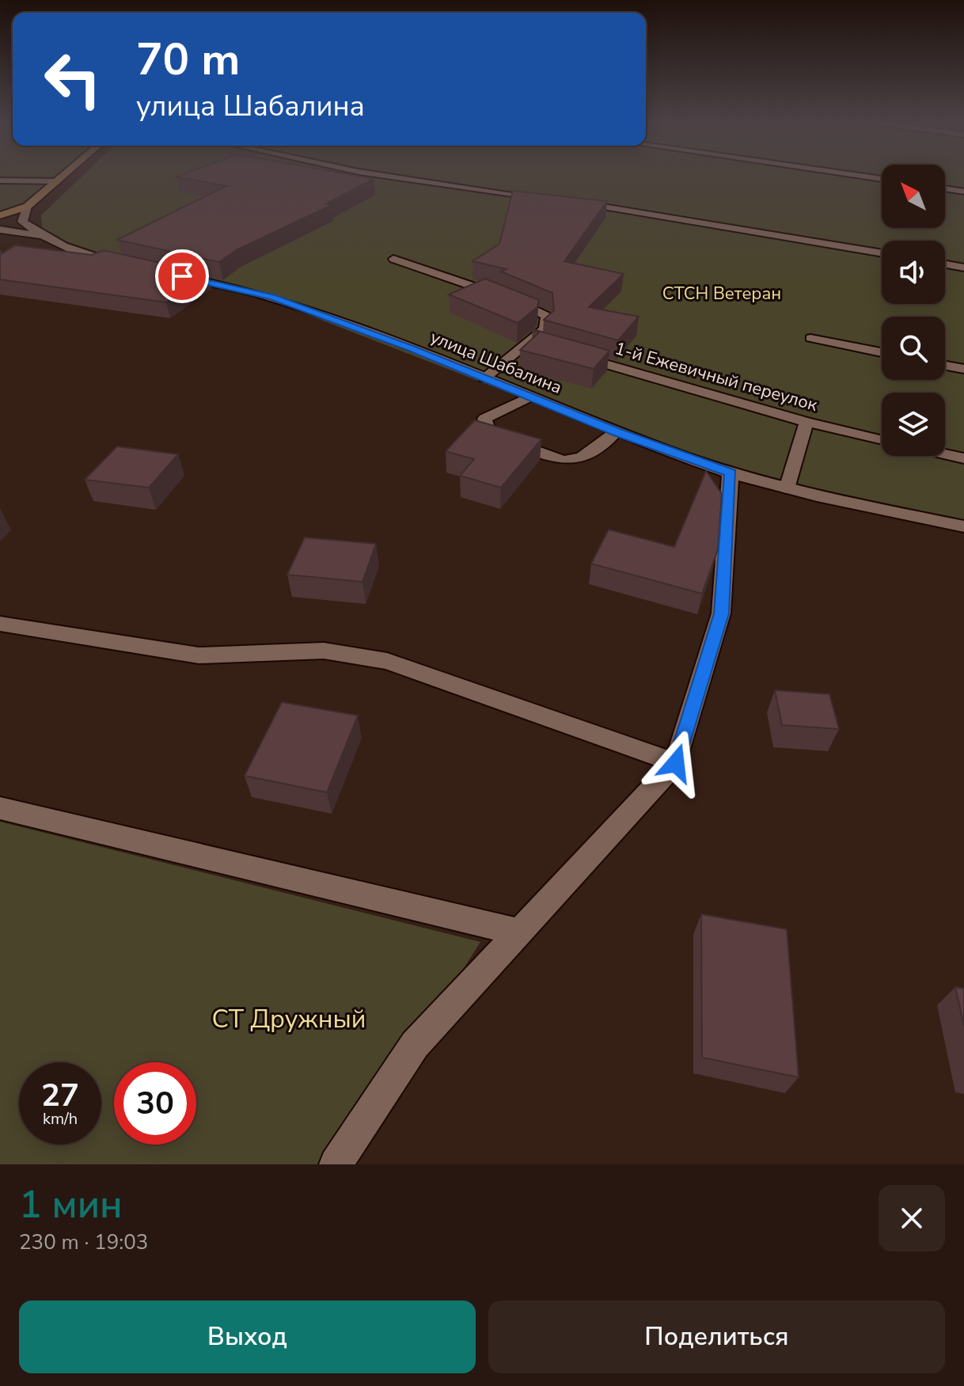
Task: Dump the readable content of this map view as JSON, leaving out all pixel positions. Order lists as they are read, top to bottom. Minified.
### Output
{"streets":{"street":["улица Шабалина"],"lane":["1-й Ежевичный переулок"]},"parks":["СТСН Ветеран","СТ Дружный"],"north":"top left","page":{"turn":["70 m","улица Шабалина"],"speed":"27 km/h","limit":"30","heading":["1 мин","230 m · 19:03"],"buttons":["Выход","Поделиться"]}}
